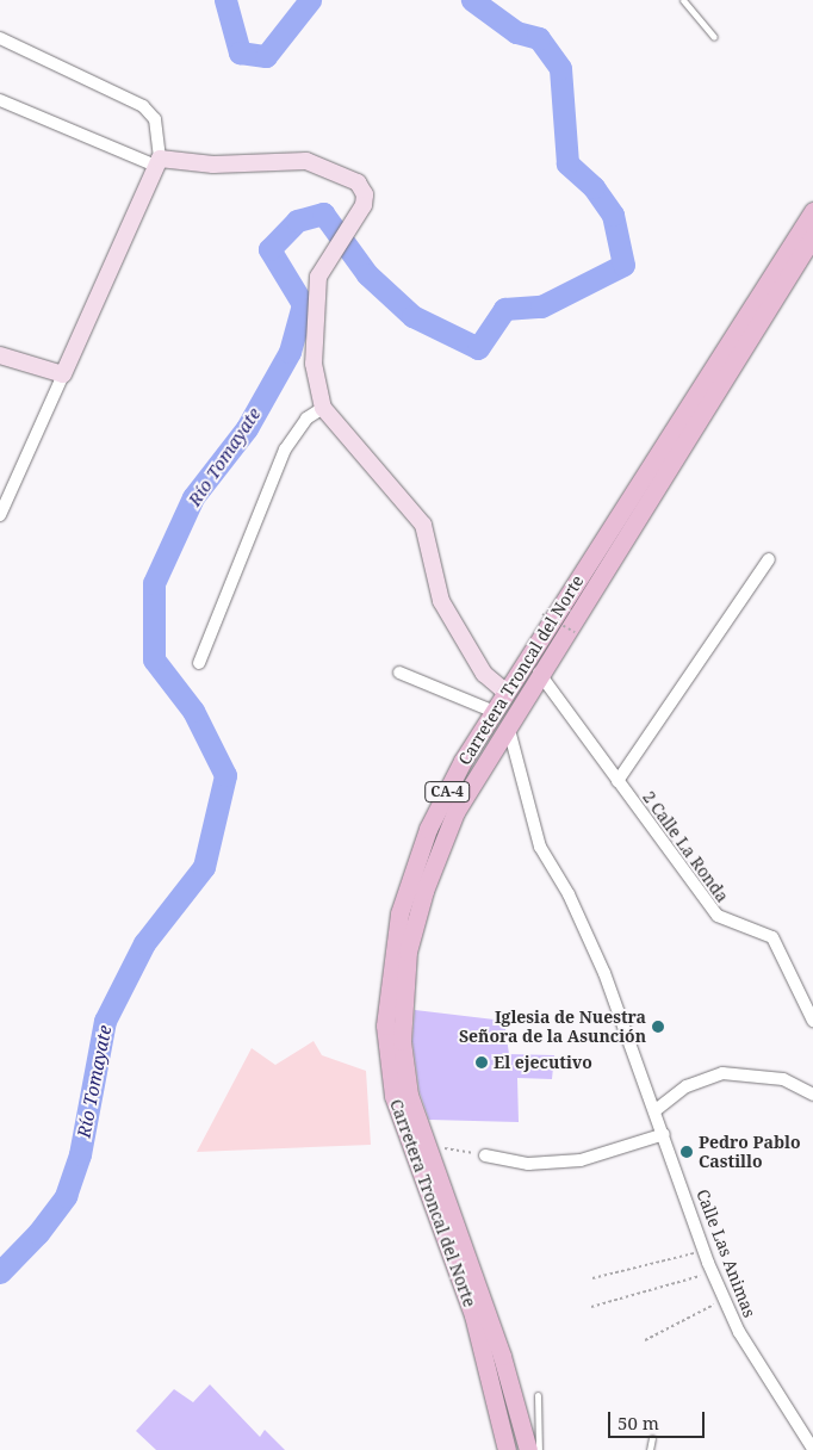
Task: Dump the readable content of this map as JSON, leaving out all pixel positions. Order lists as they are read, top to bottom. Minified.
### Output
{"streets":{"main road":["Carretera Troncal del Norte","CA-4"],"street":["2 Calle La Ronda","Calle Las Animas"]},"crossings":[["Carretera Troncal del Norte","2 Calle La Ronda"],["Carretera Troncal del Norte","Calle Las Animas"]],"water":["Río Tomayate"],"places":["Iglesia de Nuestra Señora de la Asunción","El ejecutivo","Pedro Pablo Castillo"],"scale_bar":"50 m"}
